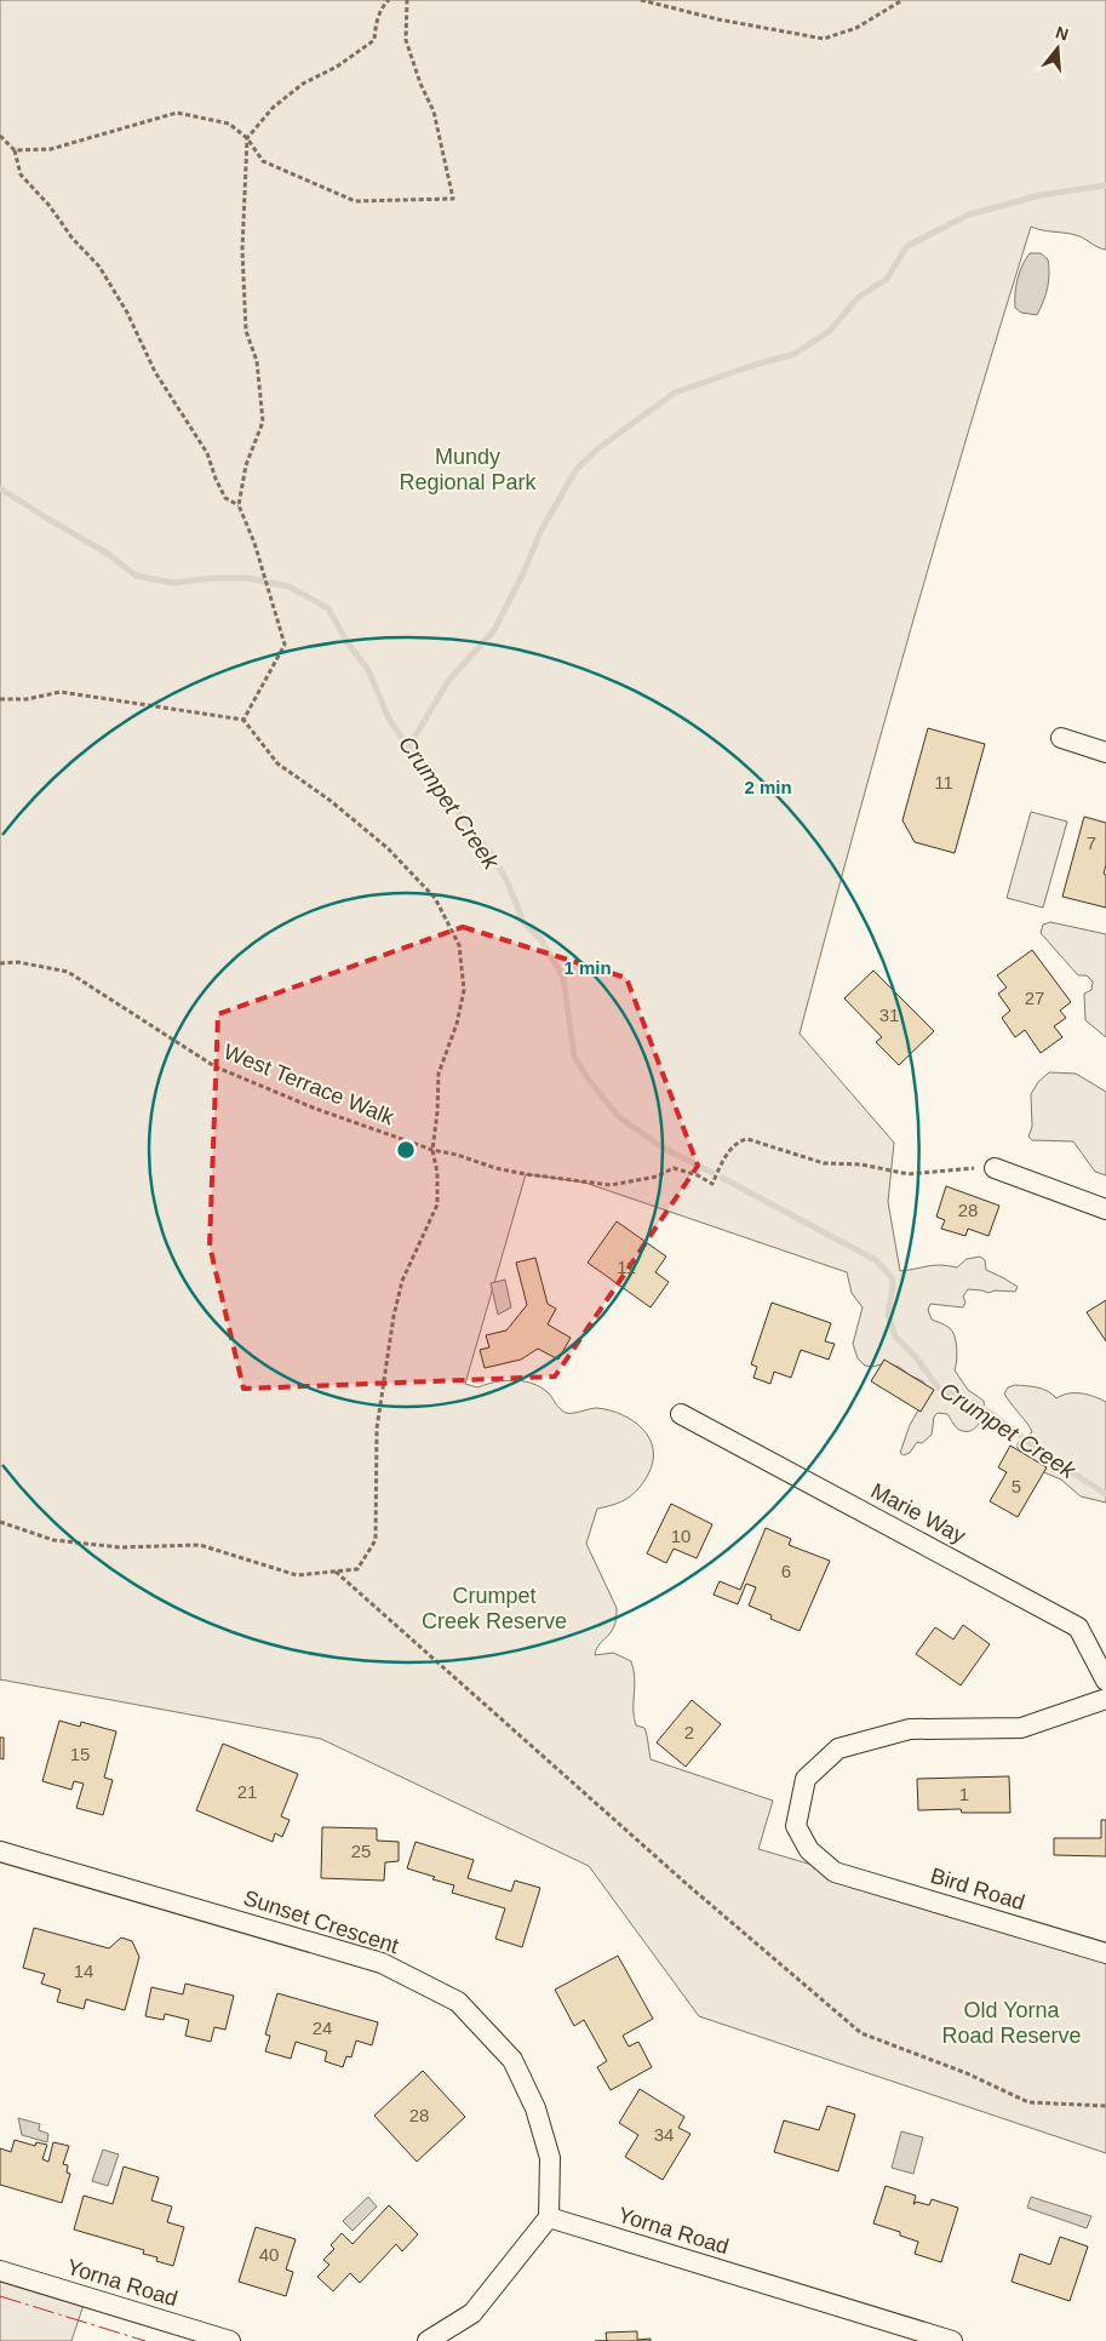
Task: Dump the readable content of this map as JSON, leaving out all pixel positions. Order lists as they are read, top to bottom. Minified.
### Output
{"streets":{"street":["Marie Way","Bird Road","Sunset Crescent","Yorna Road"],"path":["West Terrace Walk"]},"crossings":[["Sunset Crescent","Yorna Road"]],"water":["Crumpet Creek"],"parks":["Mundy Regional Park","Crumpet Creek Reserve","Old Yorna Road Reserve"],"house_numbers":["11","7","27","31","28","11","5","10","6","2","15","21","1","25","14","24","28","34","40"],"north":"top","rings":["2 min","1 min"]}
